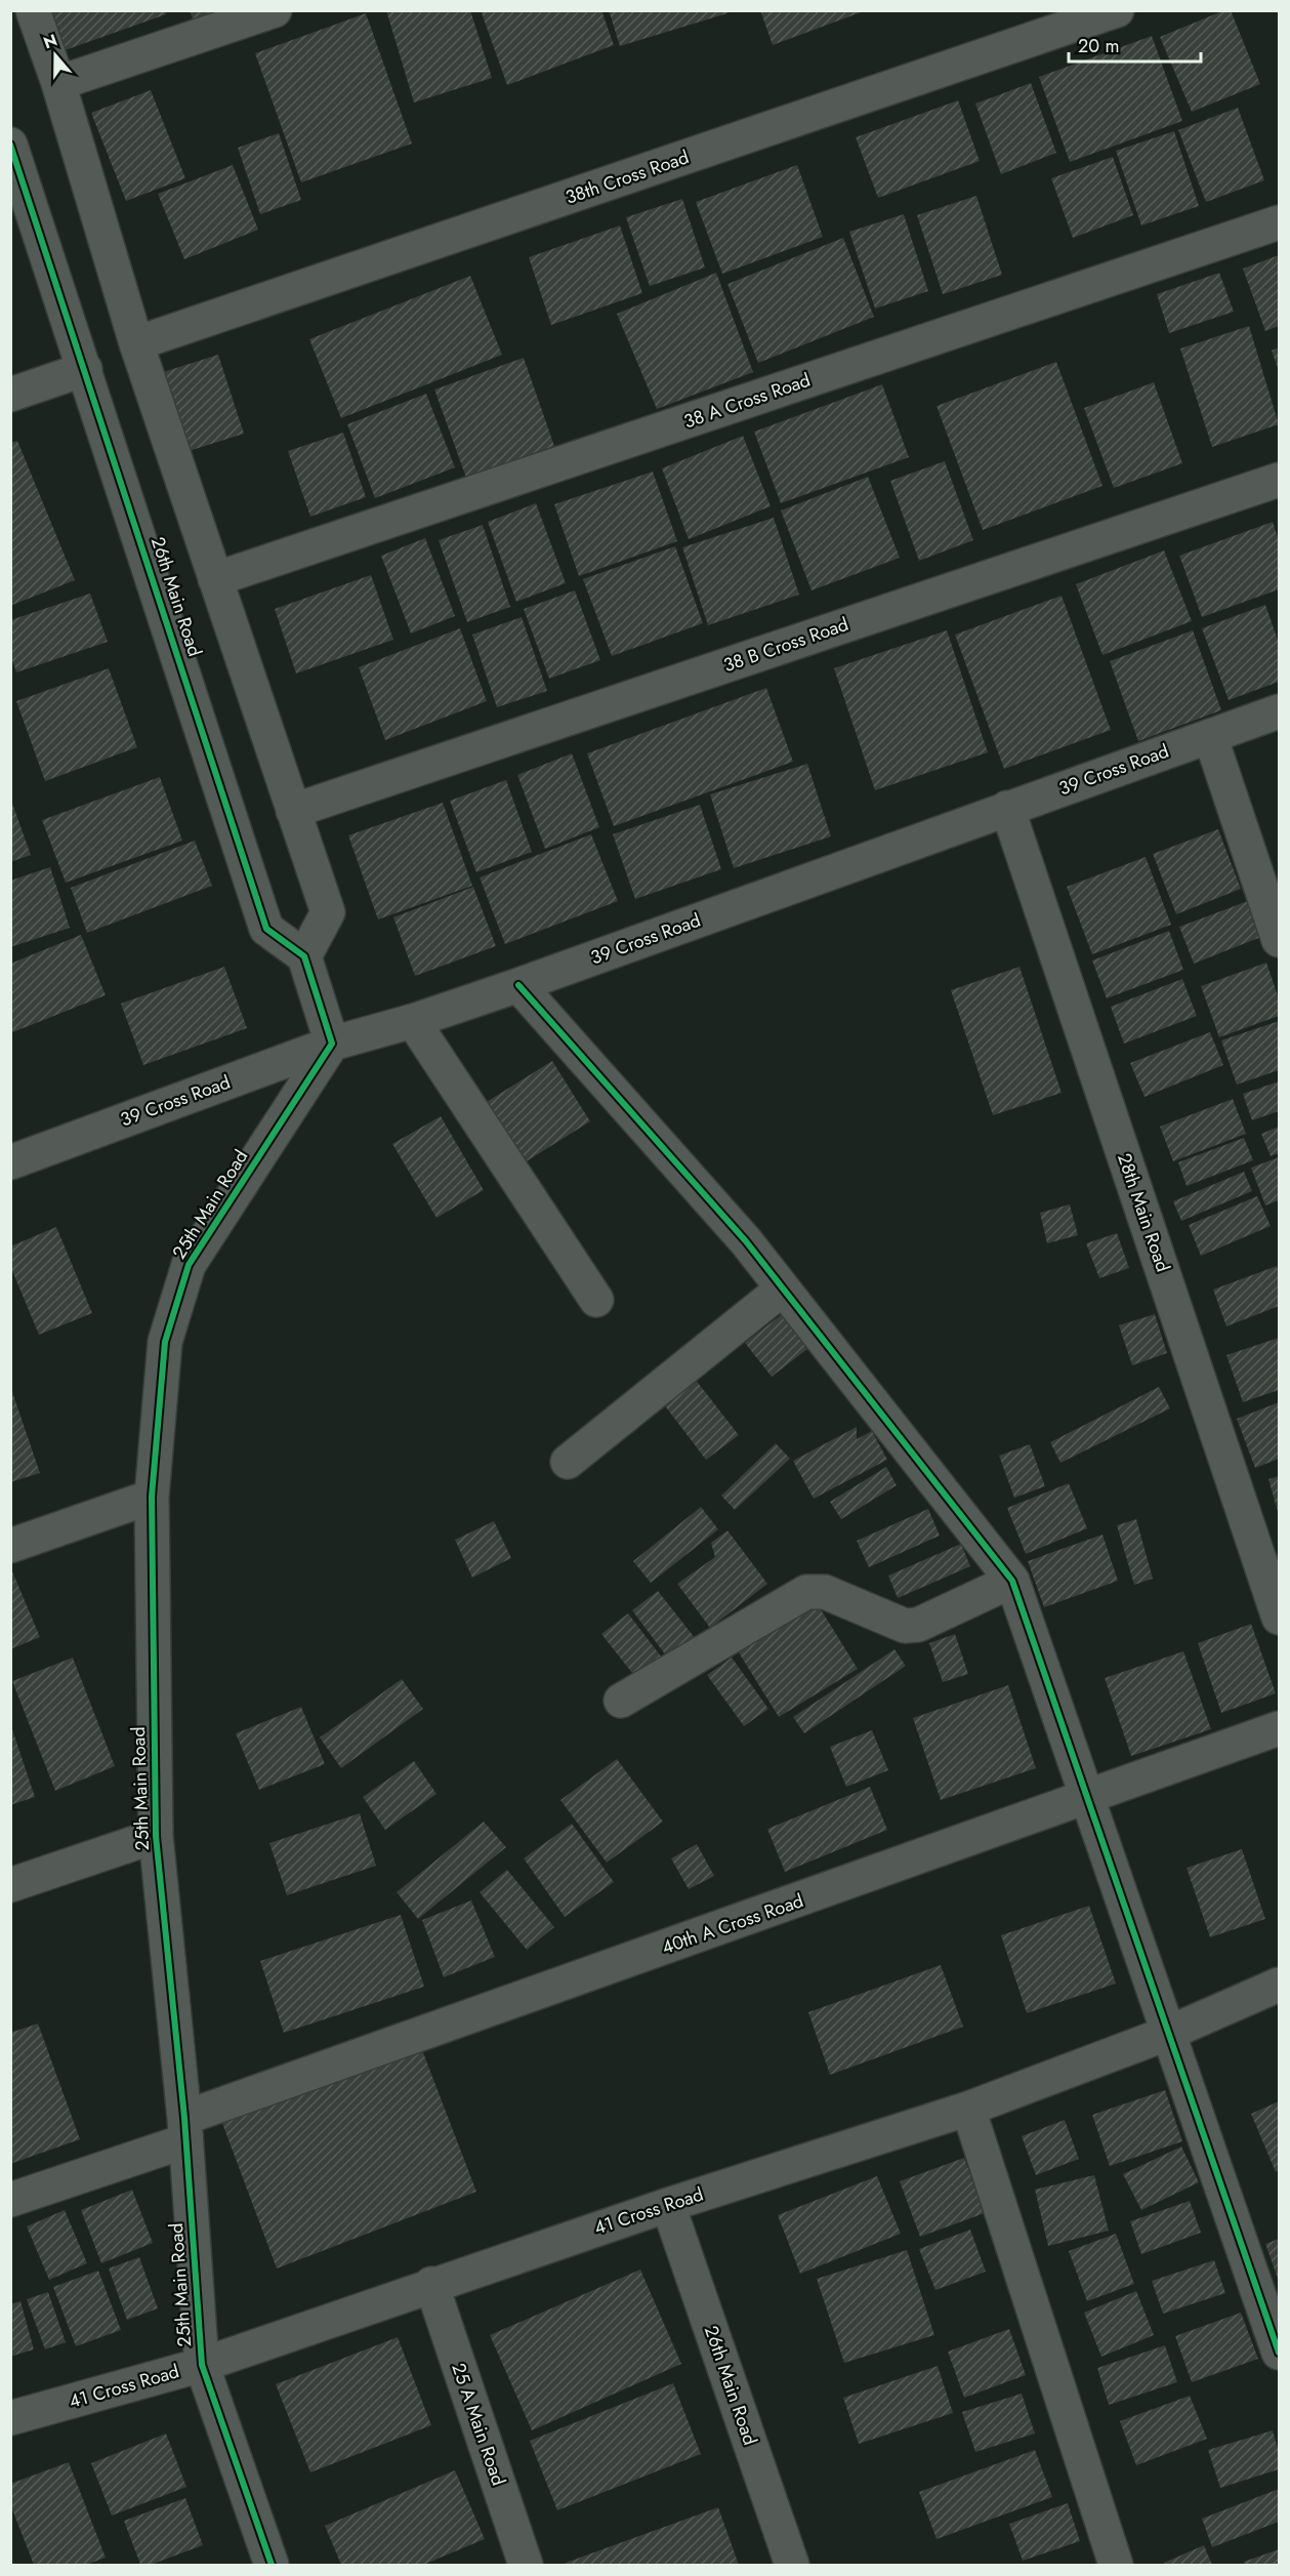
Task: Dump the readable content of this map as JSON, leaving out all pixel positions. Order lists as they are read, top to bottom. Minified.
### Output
{"streets":{"street":["38th Cross Road","38 A Cross Road","26th Main Road","38 B Cross Road","39 Cross Road","25th Main Road","28th Main Road","40th A Cross Road","41 Cross Road","25 A Main Road"]},"crossings":[["26th Main Road","41 Cross Road"],["39 Cross Road","25th Main Road"],["39 Cross Road","28th Main Road"],["25th Main Road","40th A Cross Road"],["25th Main Road","41 Cross Road"],["41 Cross Road","25 A Main Road"]],"scale_bar":"20 m","north":"top"}
